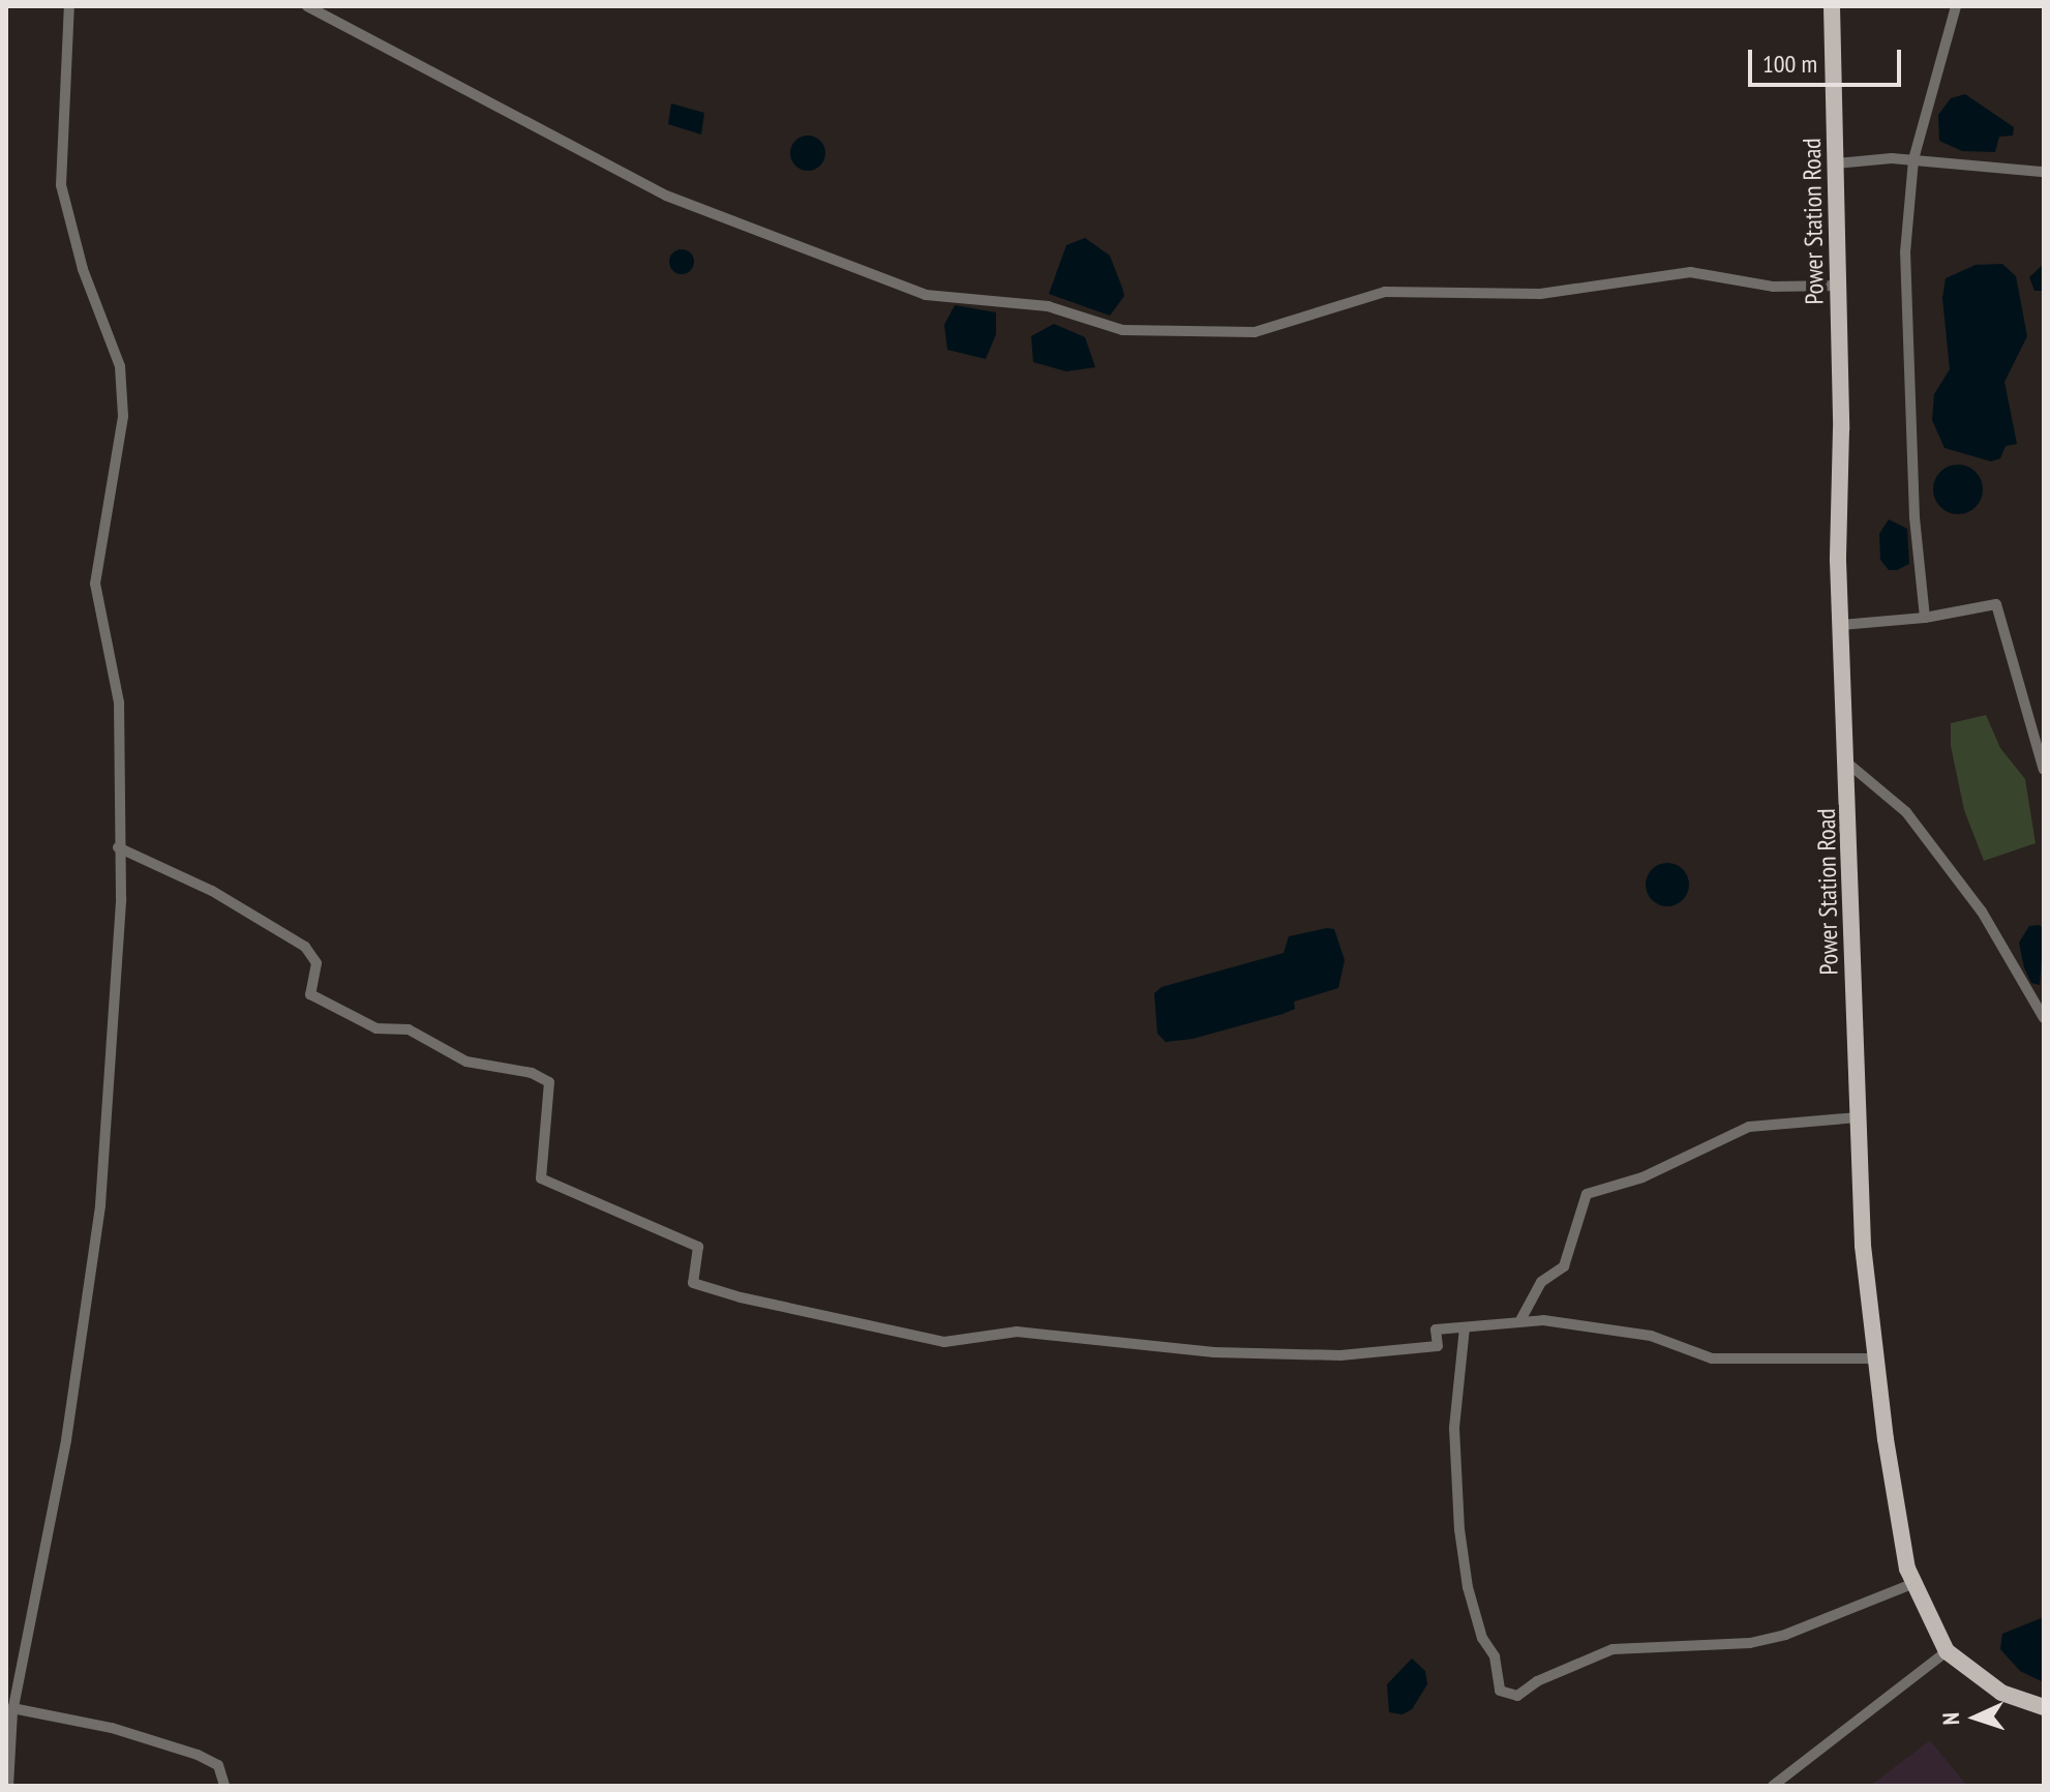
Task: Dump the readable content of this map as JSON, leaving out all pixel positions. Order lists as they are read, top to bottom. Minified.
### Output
{"streets":{"main road":["Power Station Road"]},"scale_bar":"100 m","north":"left"}
